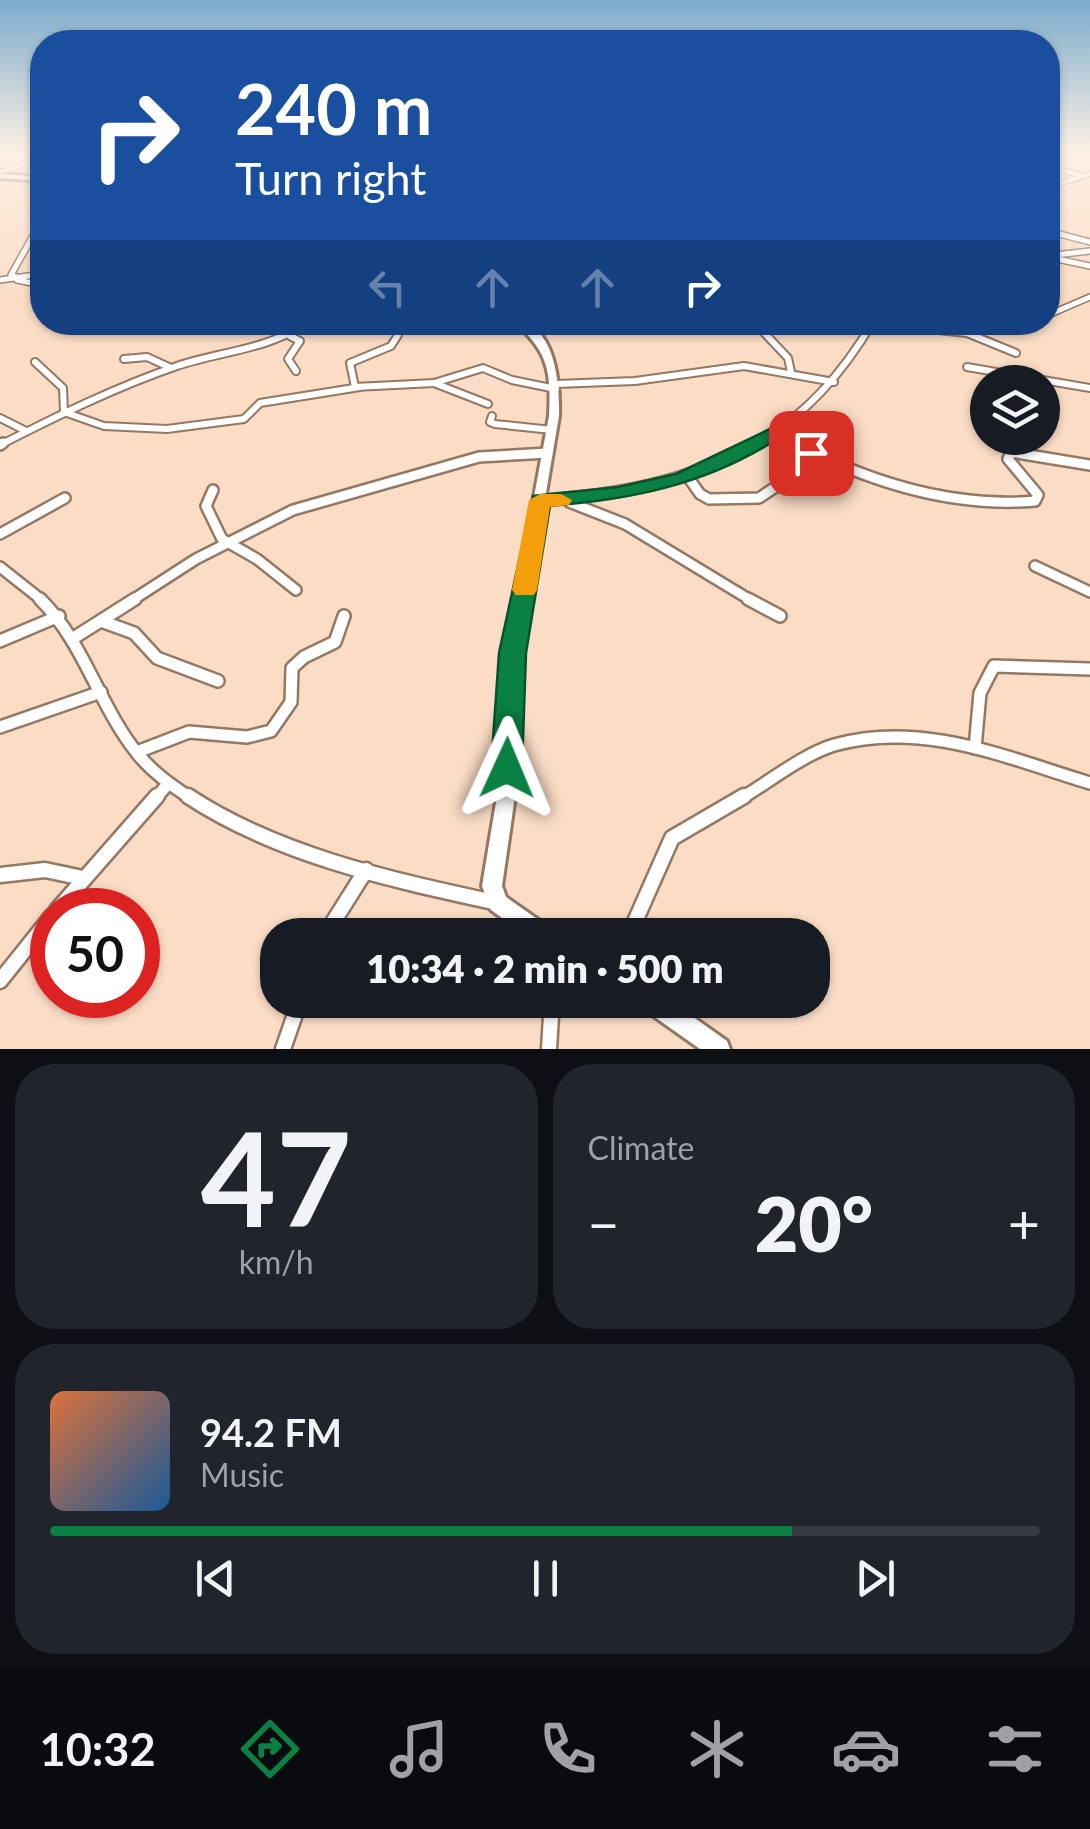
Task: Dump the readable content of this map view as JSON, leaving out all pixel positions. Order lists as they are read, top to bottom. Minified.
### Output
{"page":{"turn":["240 m","Turn right"],"limit":"50","trip":"10:34 · 2 min · 500 m","tile":[["47","km/h"],"Climate"],"heat":["−","20°","+"],"song":["94.2 FM","Music"],"tabs":"10:32"}}
